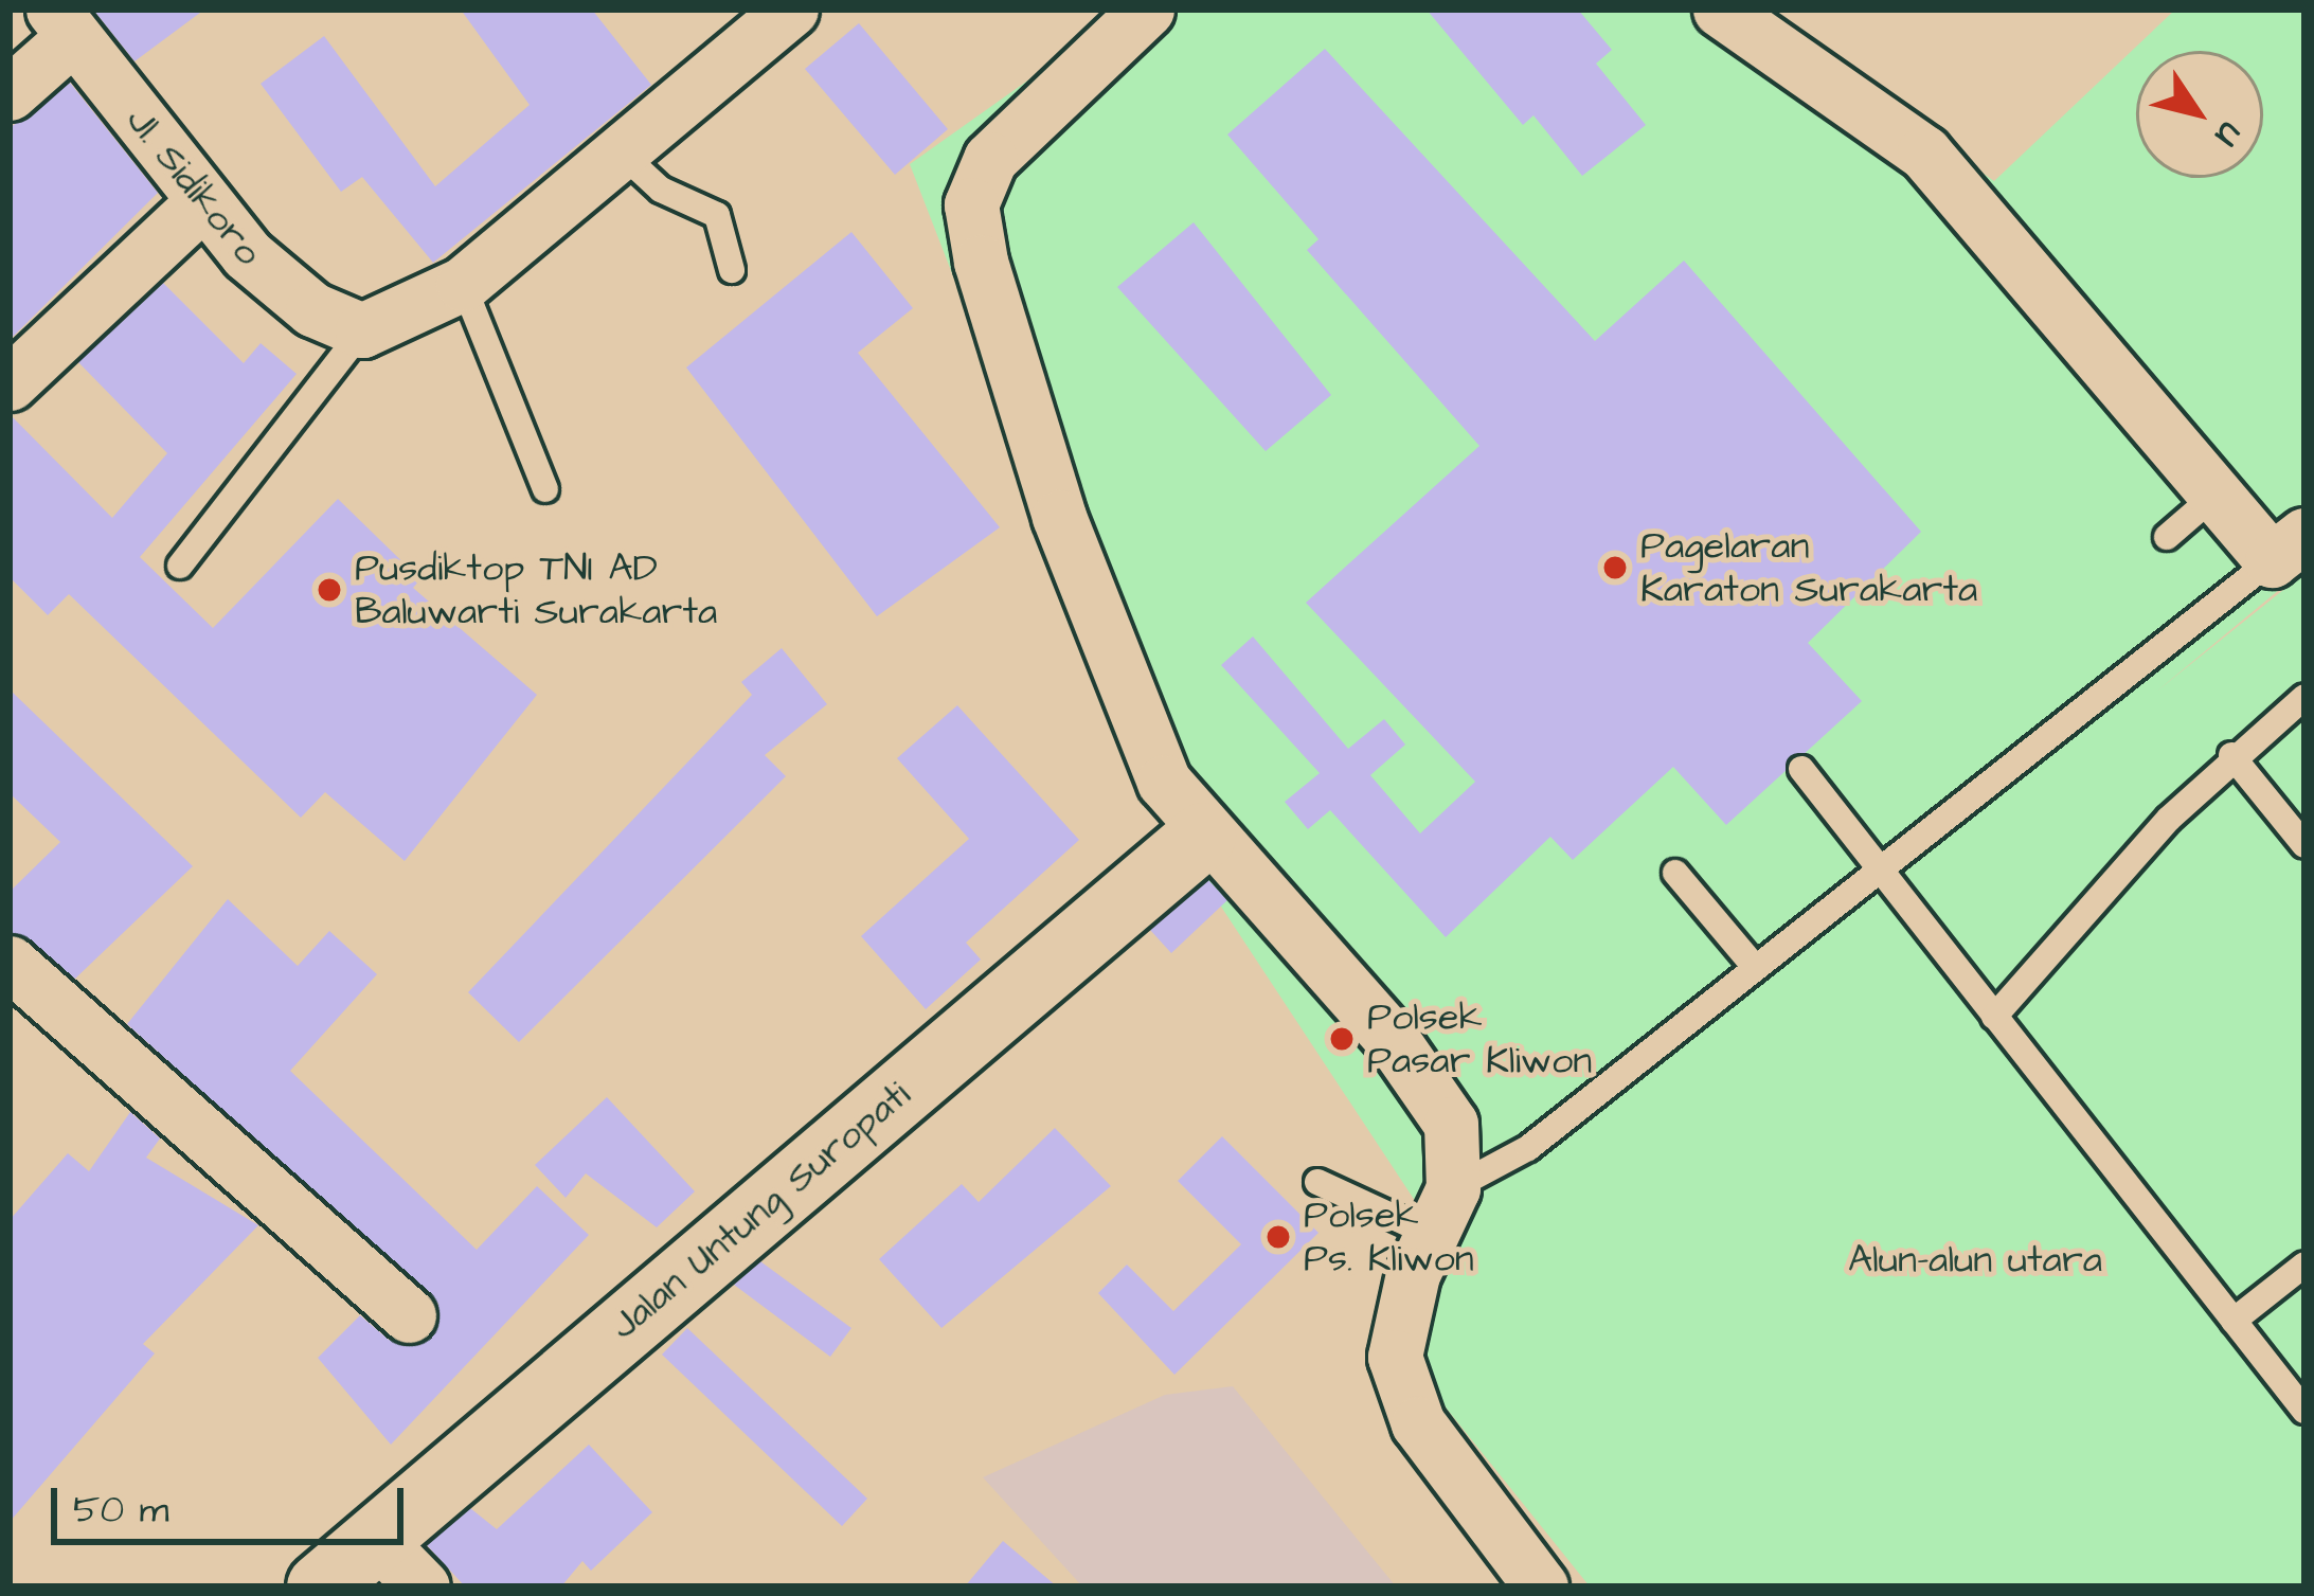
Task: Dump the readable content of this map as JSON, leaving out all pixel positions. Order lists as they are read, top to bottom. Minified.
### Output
{"streets":{"street":["Jl. Sidikoro","Jalan Untung Suropati"]},"parks":["Alun-alun utara"],"places":["Pagelaran Karaton Surakarta","Pusdiktop TNI AD Baluwarti Surakarta","Polsek Pasar Kliwon","Polsek Ps. Kliwon"],"scale_bar":"50 m","north":"bottom right"}
